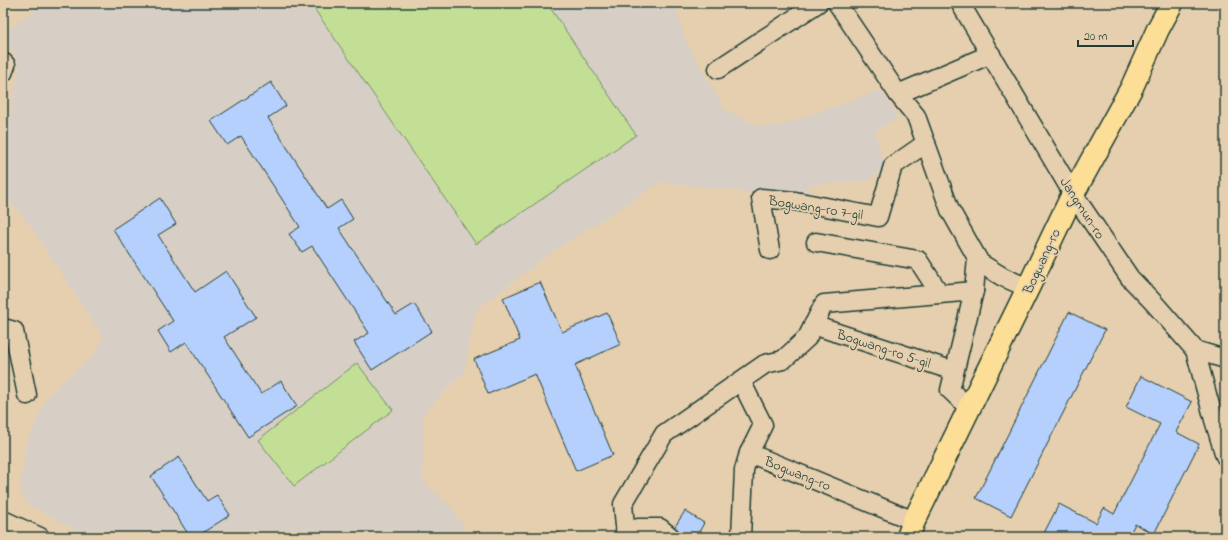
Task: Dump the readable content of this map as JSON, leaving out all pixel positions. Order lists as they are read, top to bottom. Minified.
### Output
{"streets":{"main road":["Bogwang-ro"],"street":["Bogwang-ro 7-gil","Jangmun-ro","Bogwang-ro 5-gil"]},"crossings":[["Jangmun-ro","Bogwang-ro"]],"scale_bar":"20 m"}
